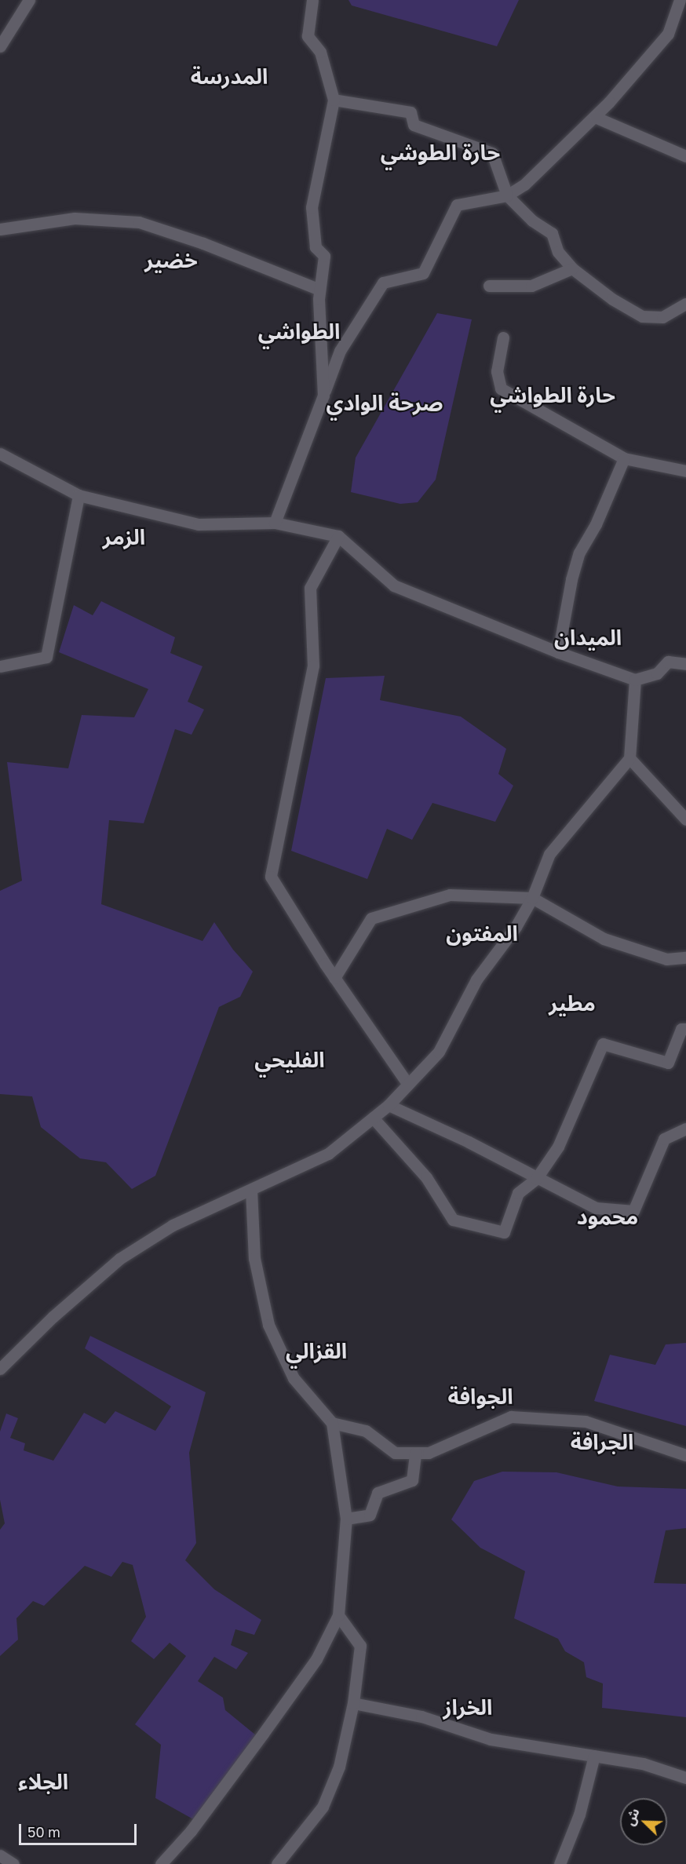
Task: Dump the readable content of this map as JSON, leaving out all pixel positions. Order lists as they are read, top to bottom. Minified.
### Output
{"districts":["المدرسة","حارة الطوشي","خضير","الطواشي","حارة الطواشي","صرحة الوادي","الزمر","الميدان","المفتون","مطير","الفليحي","محمود","القزالي","الجوافة","الجرافة","الخراز","الجلاء"],"scale_bar":"50 m","north":"top left"}
